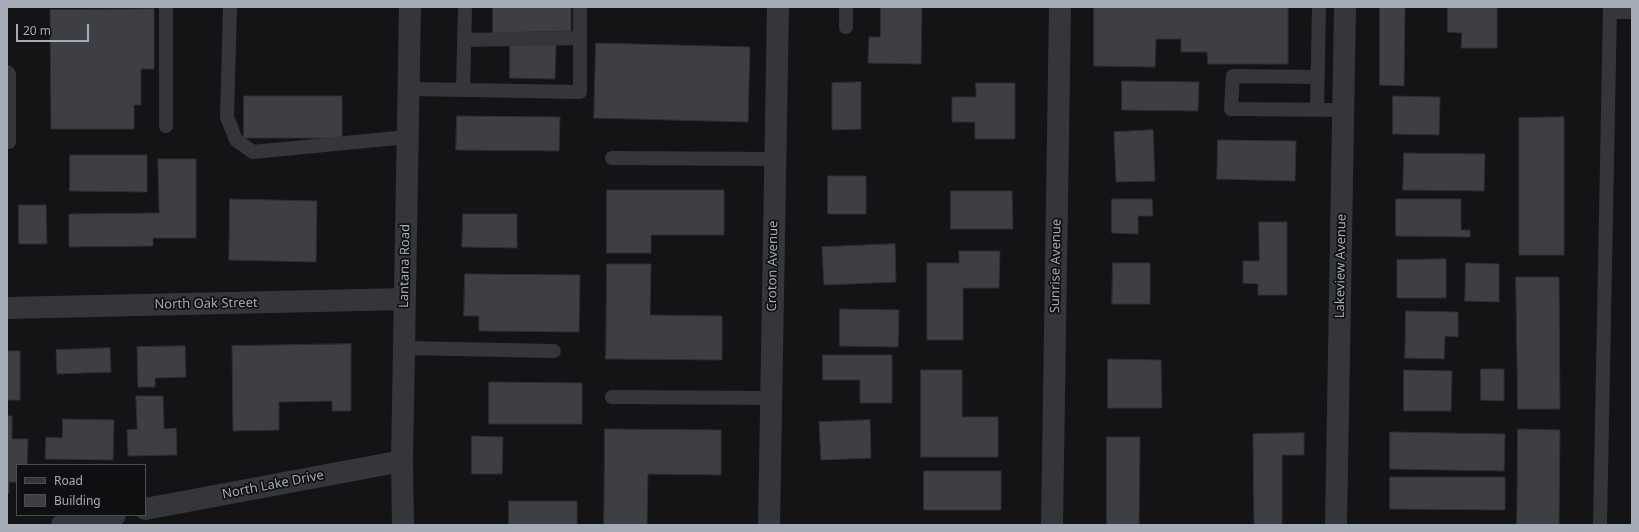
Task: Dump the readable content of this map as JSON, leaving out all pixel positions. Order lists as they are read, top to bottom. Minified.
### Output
{"streets":{"street":["Lantana Road","Croton Avenue","Sunrise Avenue","Lakeview Avenue","North Oak Street","North Lake Drive"]},"crossings":[["Lantana Road","North Oak Street"],["Lantana Road","North Lake Drive"]],"legend":["Road","Building"],"scale_bar":"20 m"}
